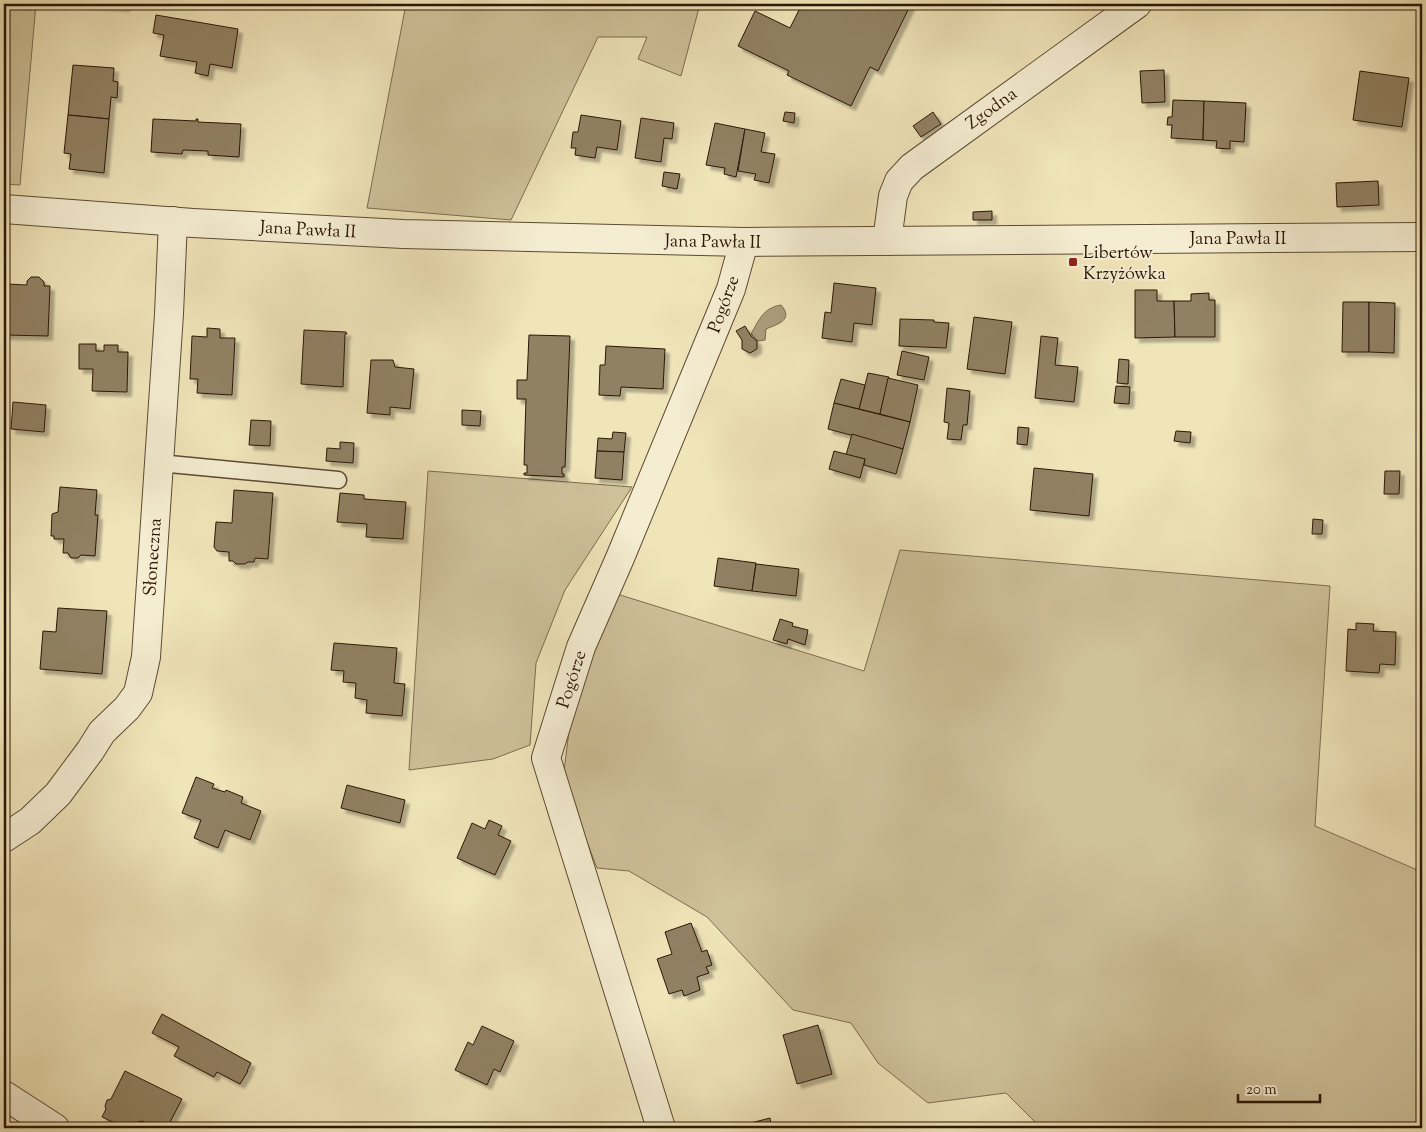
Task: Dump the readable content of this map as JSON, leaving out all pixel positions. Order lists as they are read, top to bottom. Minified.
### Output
{"streets":{"street":["Zgodna","Jana Pawła II","Pogórze","Słoneczna"]},"crossings":[["Zgodna","Jana Pawła II"],["Jana Pawła II","Pogórze"],["Jana Pawła II","Słoneczna"]],"places":{"transit":["Libertów Krzyżówka"]},"scale_bar":"20 m"}
